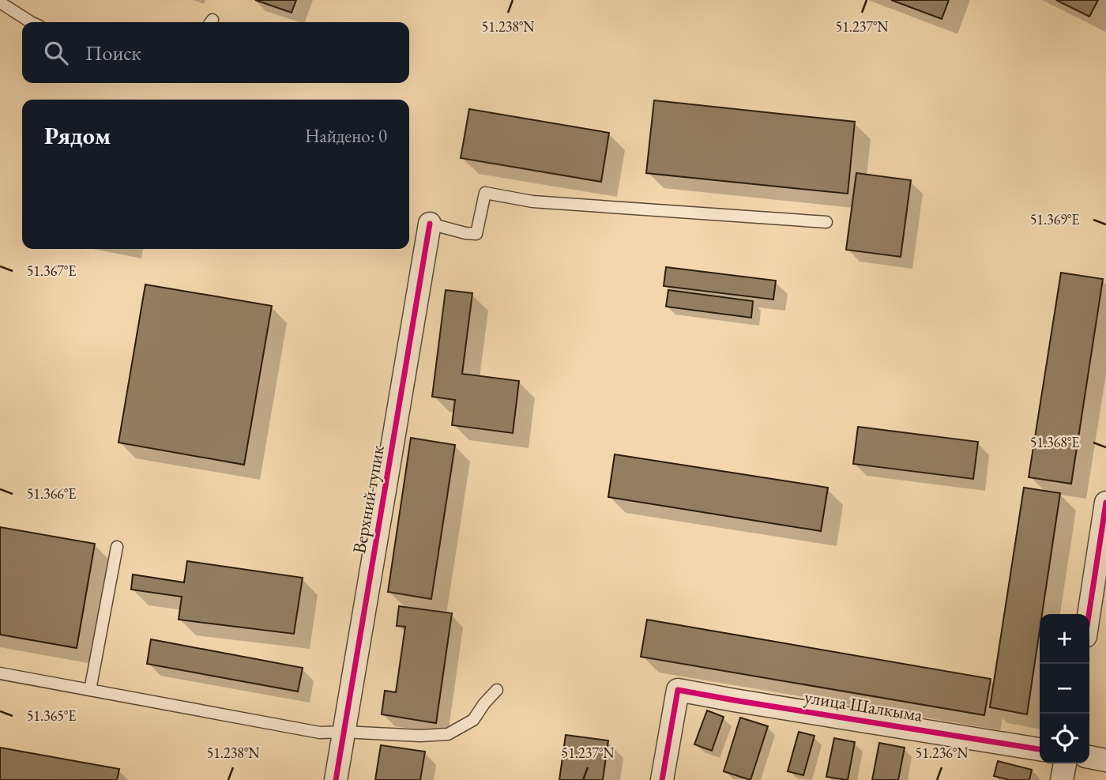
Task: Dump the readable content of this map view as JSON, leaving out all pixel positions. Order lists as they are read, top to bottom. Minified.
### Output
{"streets":{"street":["Верхний тупик","улица Шалкыма"]},"page":{"search":"Поиск","heading":["Рядом","Найдено: 0"],"map_buttons":["+","−"]},"coordinates":["51.238°N","51.237°N","51.369°E","51.367°E","51.368°E","51.366°E","51.365°E","51.236°N"]}
